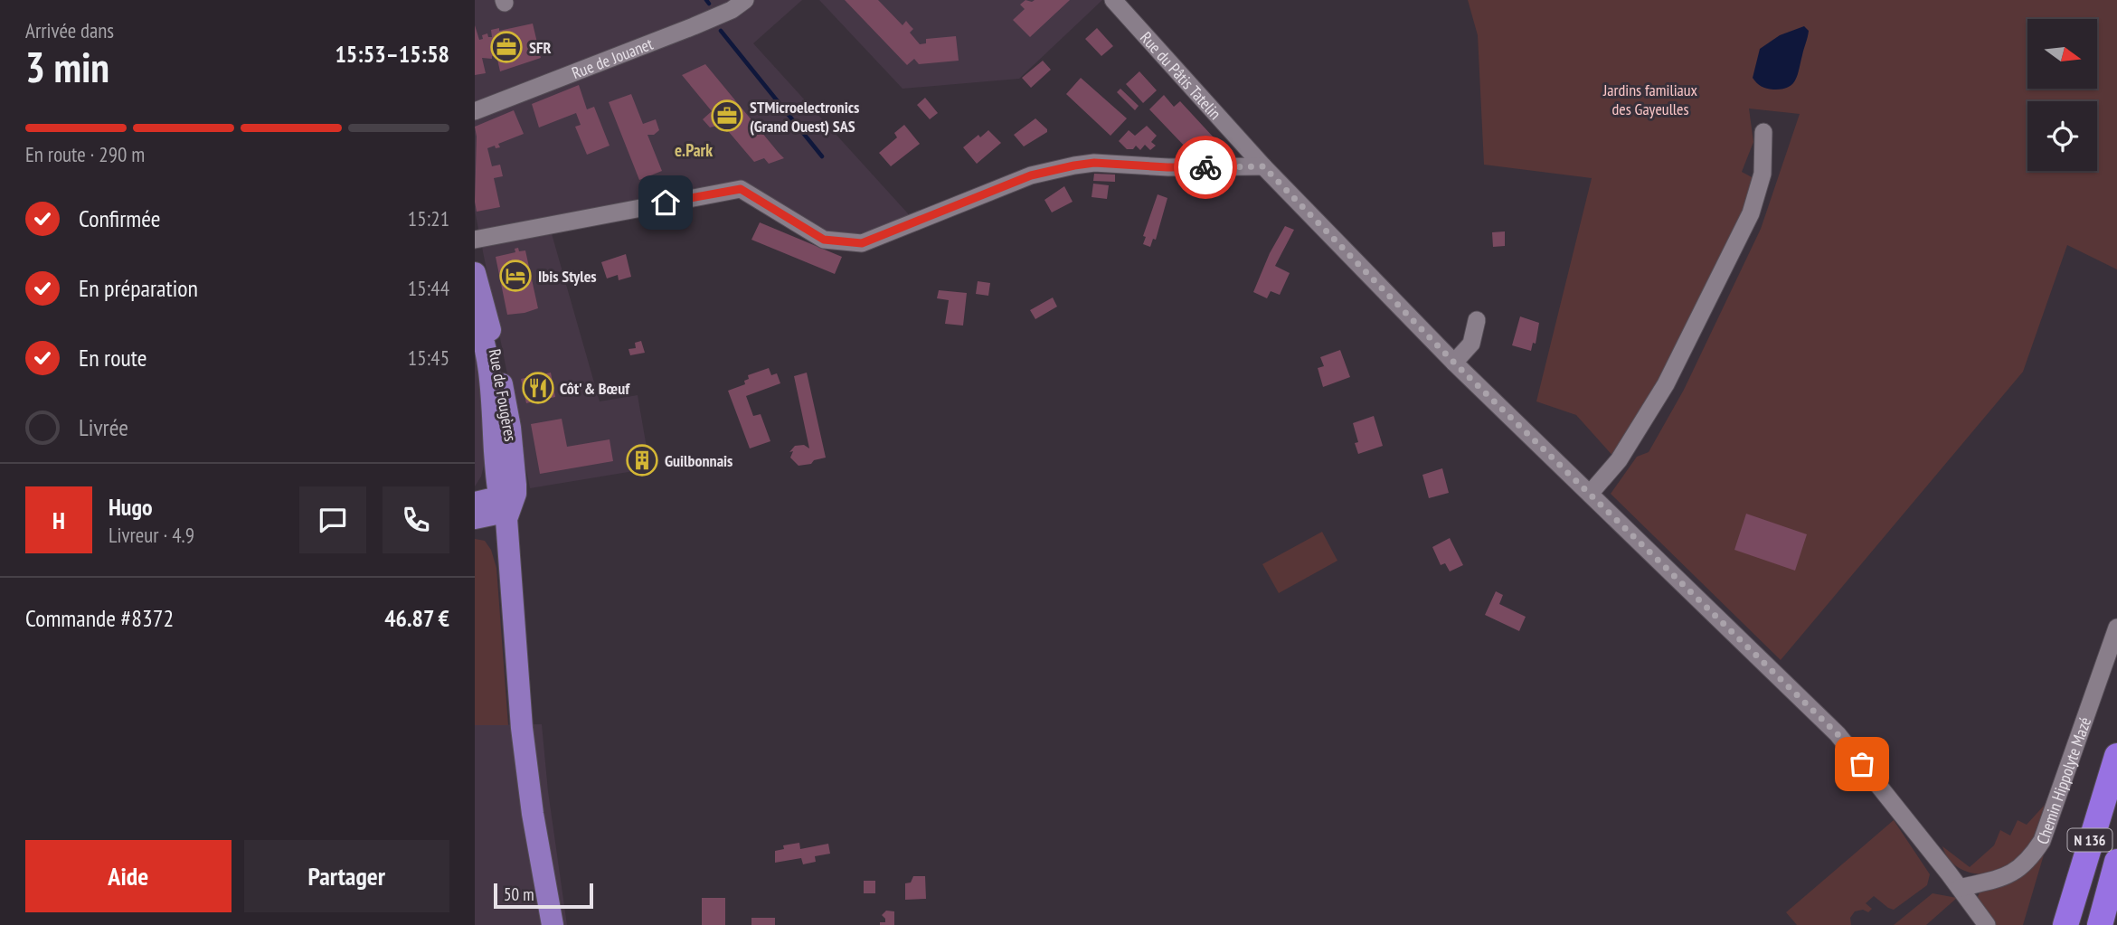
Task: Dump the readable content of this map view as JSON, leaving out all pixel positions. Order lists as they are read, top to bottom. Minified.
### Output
{"streets":{"highway":["N 136"],"main road":["Rue de Fougères"],"street":["Rue de Jouanet","Rue du Pâtis Tatelin","Chemin Hippolyte Mazé"]},"crossings":[["Rue du Pâtis Tatelin","Chemin Hippolyte Mazé"]],"districts":["e.Park"],"parks":["Jardins familiaux des Gayeulles"],"places":{"office":["SFR","STMicroelectronics (Grand Ouest) SAS"],"hotel":["Ibis Styles"],"restaurant":["Côt' & Bœuf"],"building":["Guilbonnais"]},"scale_bar":"50 m","north":"right","page":{"heading":["3 min","Arrivée dans","15:53–15:58"],"panel":["Hugo","Livreur · 4.9","Commande #8372","46.87 €"],"bar":"En route · 290 m","list":[["Confirmée","15:21"],["En préparation","15:44"],["En route","15:45"],"Livrée"],"round":"H","buttons":["Aide","Partager"],"scale":"50 m"}}
